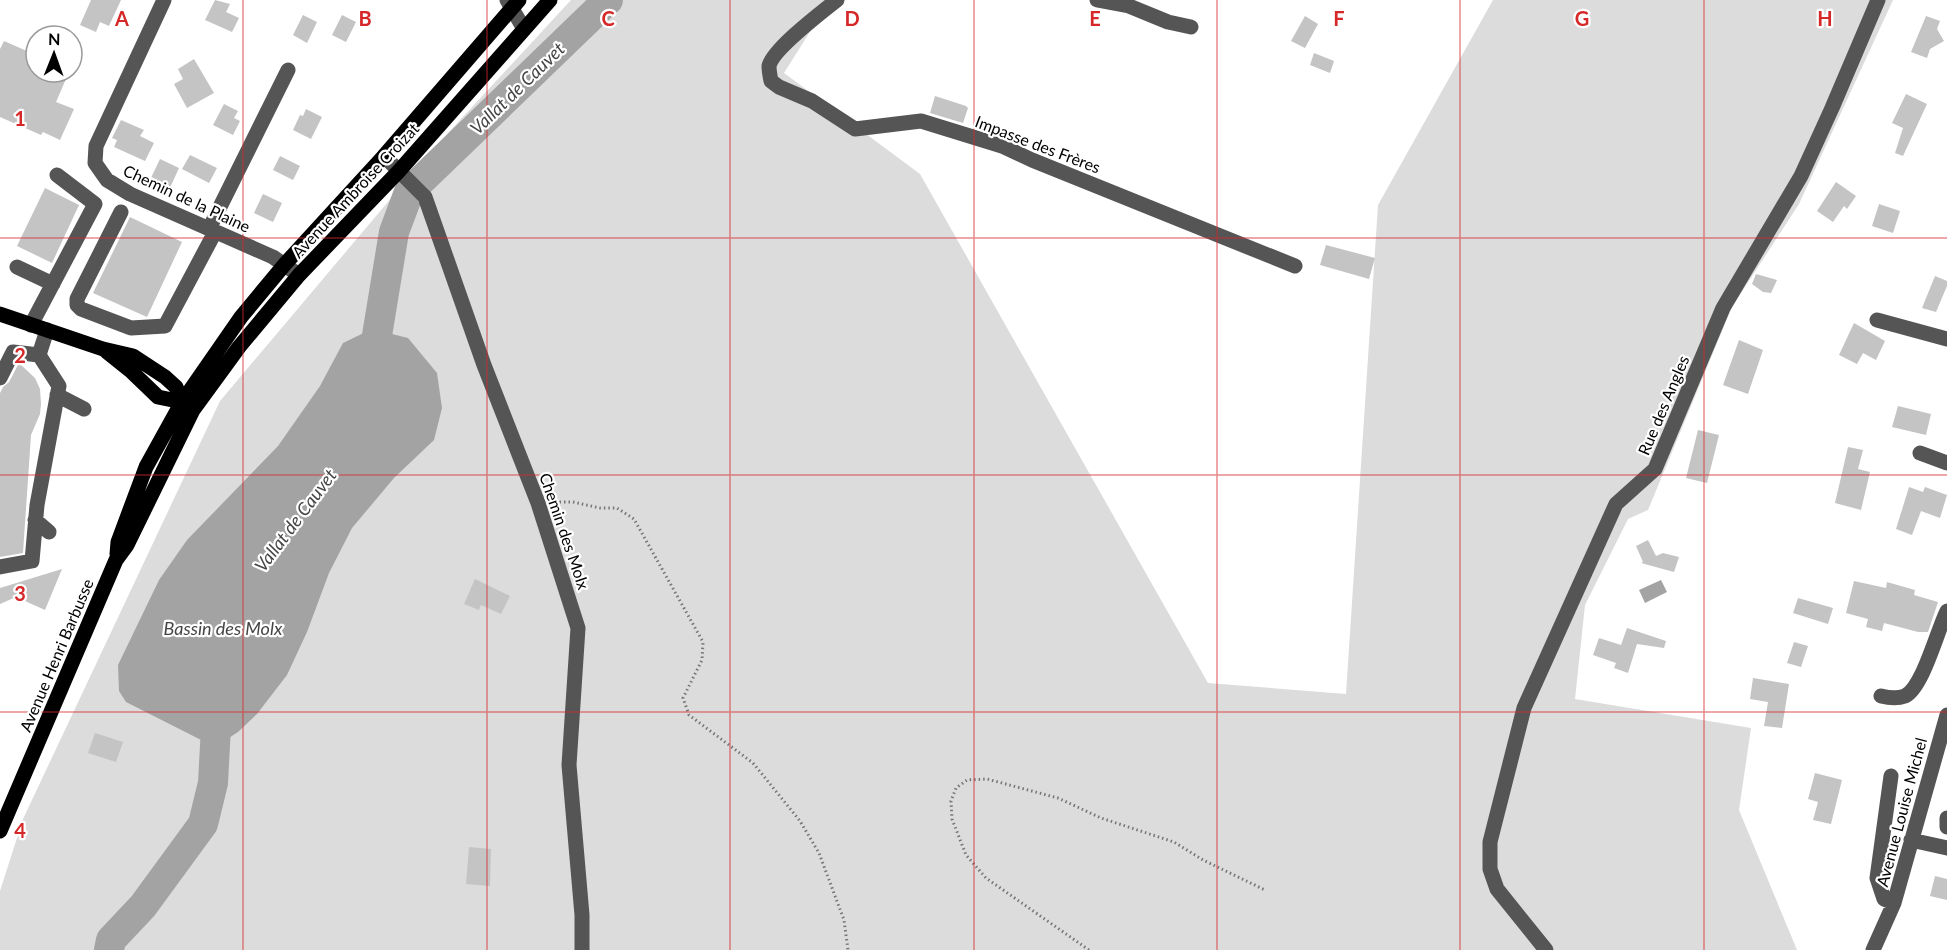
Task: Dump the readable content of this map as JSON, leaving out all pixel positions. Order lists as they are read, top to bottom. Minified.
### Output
{"streets":{"main road":["Avenue Ambroise Croizat","Avenue Henri Barbusse"],"street":["Impasse des Frères","Chemin de la Plaine","Rue des Angles","Chemin des Molx","Avenue Louise Michel"]},"crossings":[["Avenue Ambroise Croizat","Chemin de la Plaine"],["Avenue Ambroise Croizat","Chemin des Molx"],["Avenue Ambroise Croizat","Avenue Henri Barbusse"]],"water":["Vallat de Cauvet","Bassin des Molx"],"north":"top","grid":{"columns":["A","B","C","D","E","F","G","H"],"rows":["1","2","3","4"]}}
